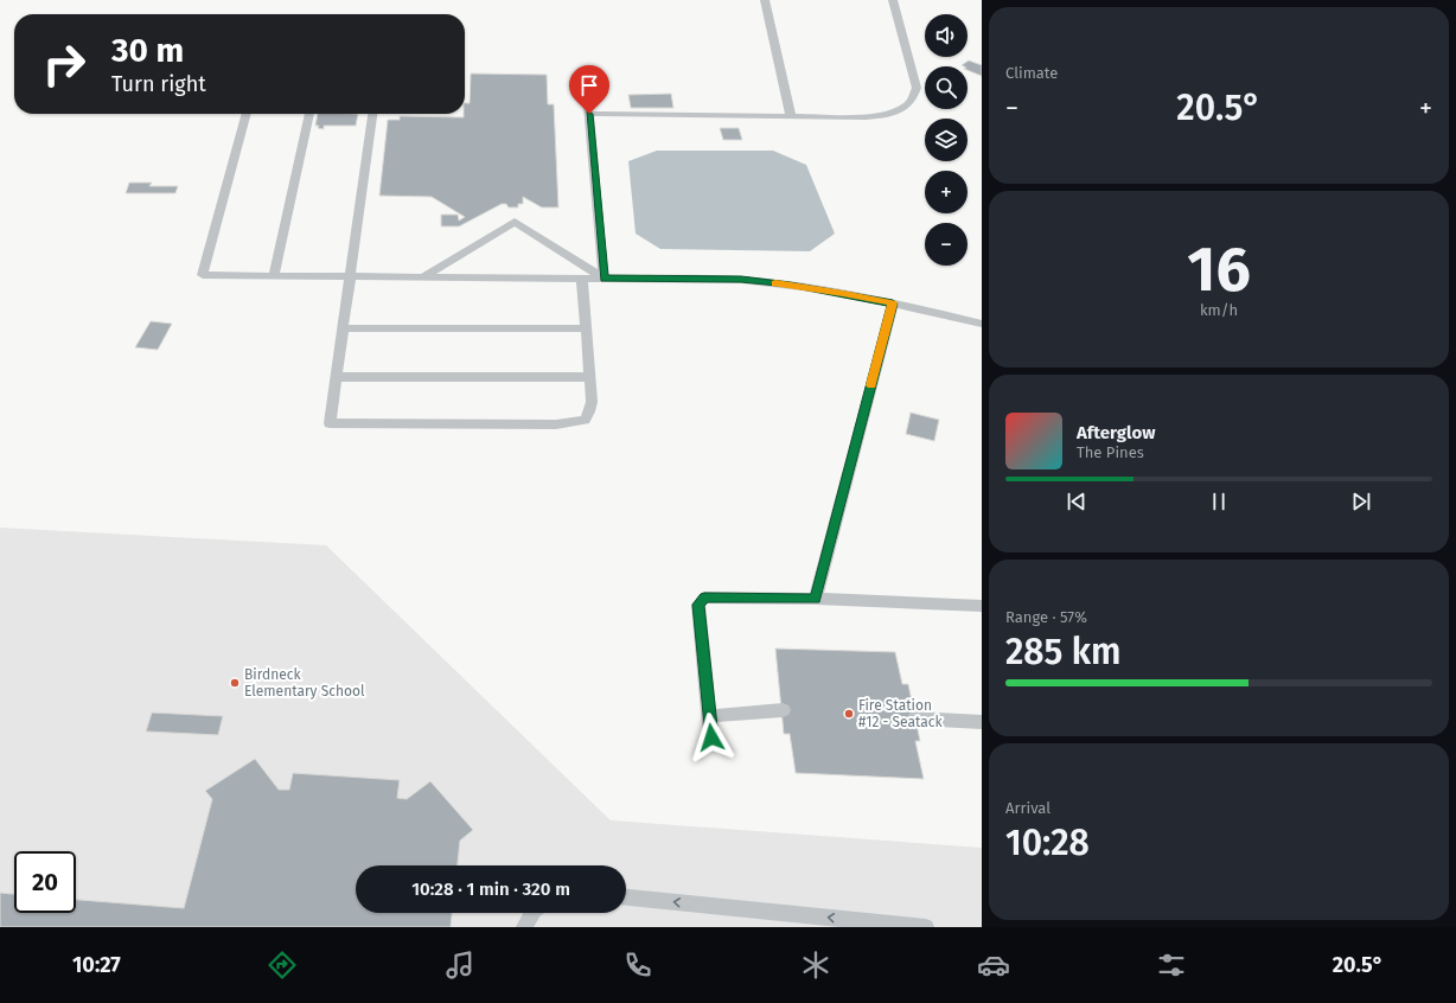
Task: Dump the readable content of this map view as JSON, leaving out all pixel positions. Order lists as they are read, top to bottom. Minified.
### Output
{"places":["Birdneck Elementary School","Fire Station #12 - Seatack"],"page":{"tile":["Climate",["16","km/h"],["Range · 57%","285 km"],["Arrival","10:28"]],"map_buttons":["+","−"],"turn":["30 m","Turn right"],"heat":["−","20.5°","+"],"song":["Afterglow","The Pines"],"limit":"20","trip":"10:28 · 1 min · 320 m","tabs":["10:27","20.5°"]}}
